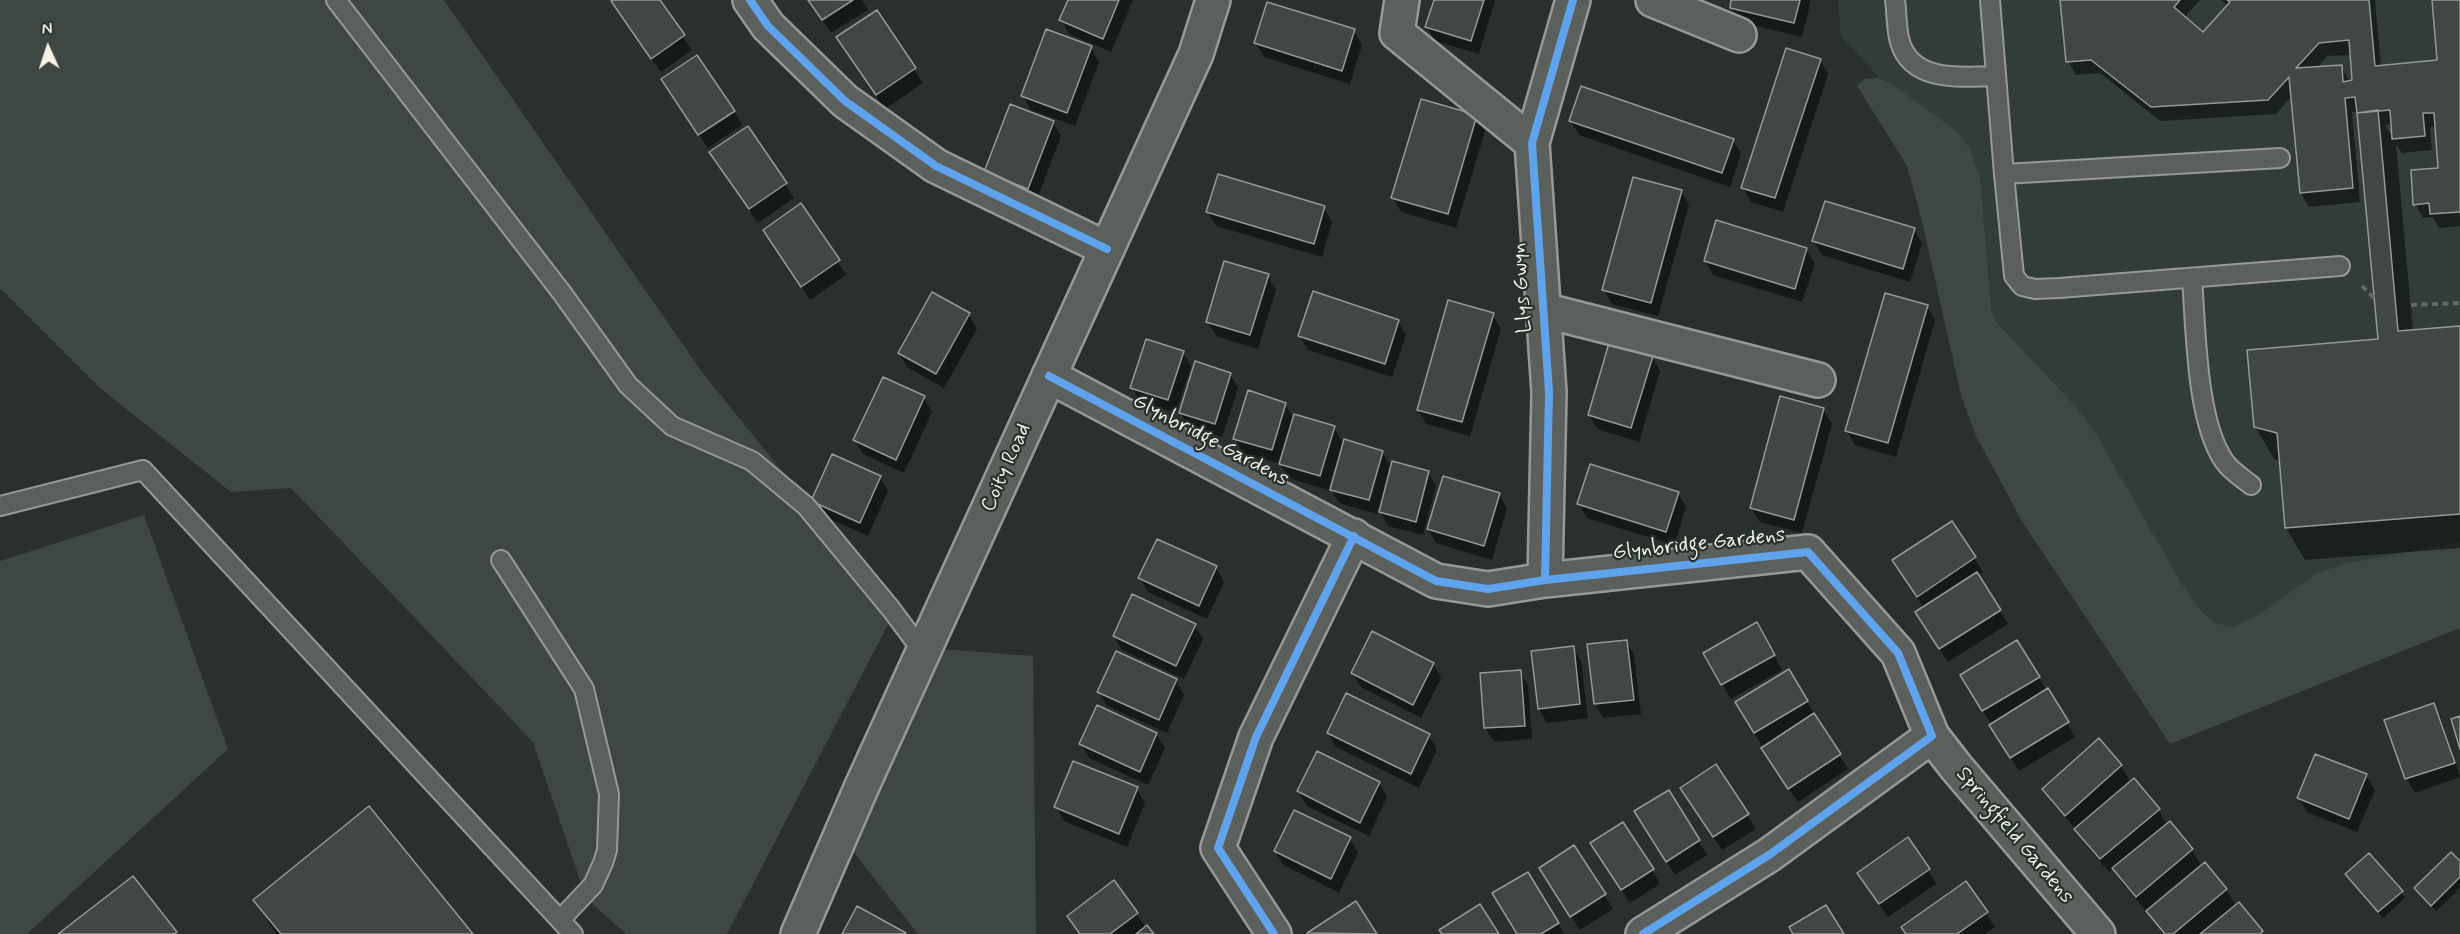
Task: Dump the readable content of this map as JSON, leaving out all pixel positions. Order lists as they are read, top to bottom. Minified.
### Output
{"streets":{"street":["Llys Gwyn","Glynbridge Gardens","Coity Road","Springfield Gardens"]},"crossings":[["Llys Gwyn","Glynbridge Gardens"],["Glynbridge Gardens","Coity Road"],["Glynbridge Gardens","Springfield Gardens"]],"north":"top"}
